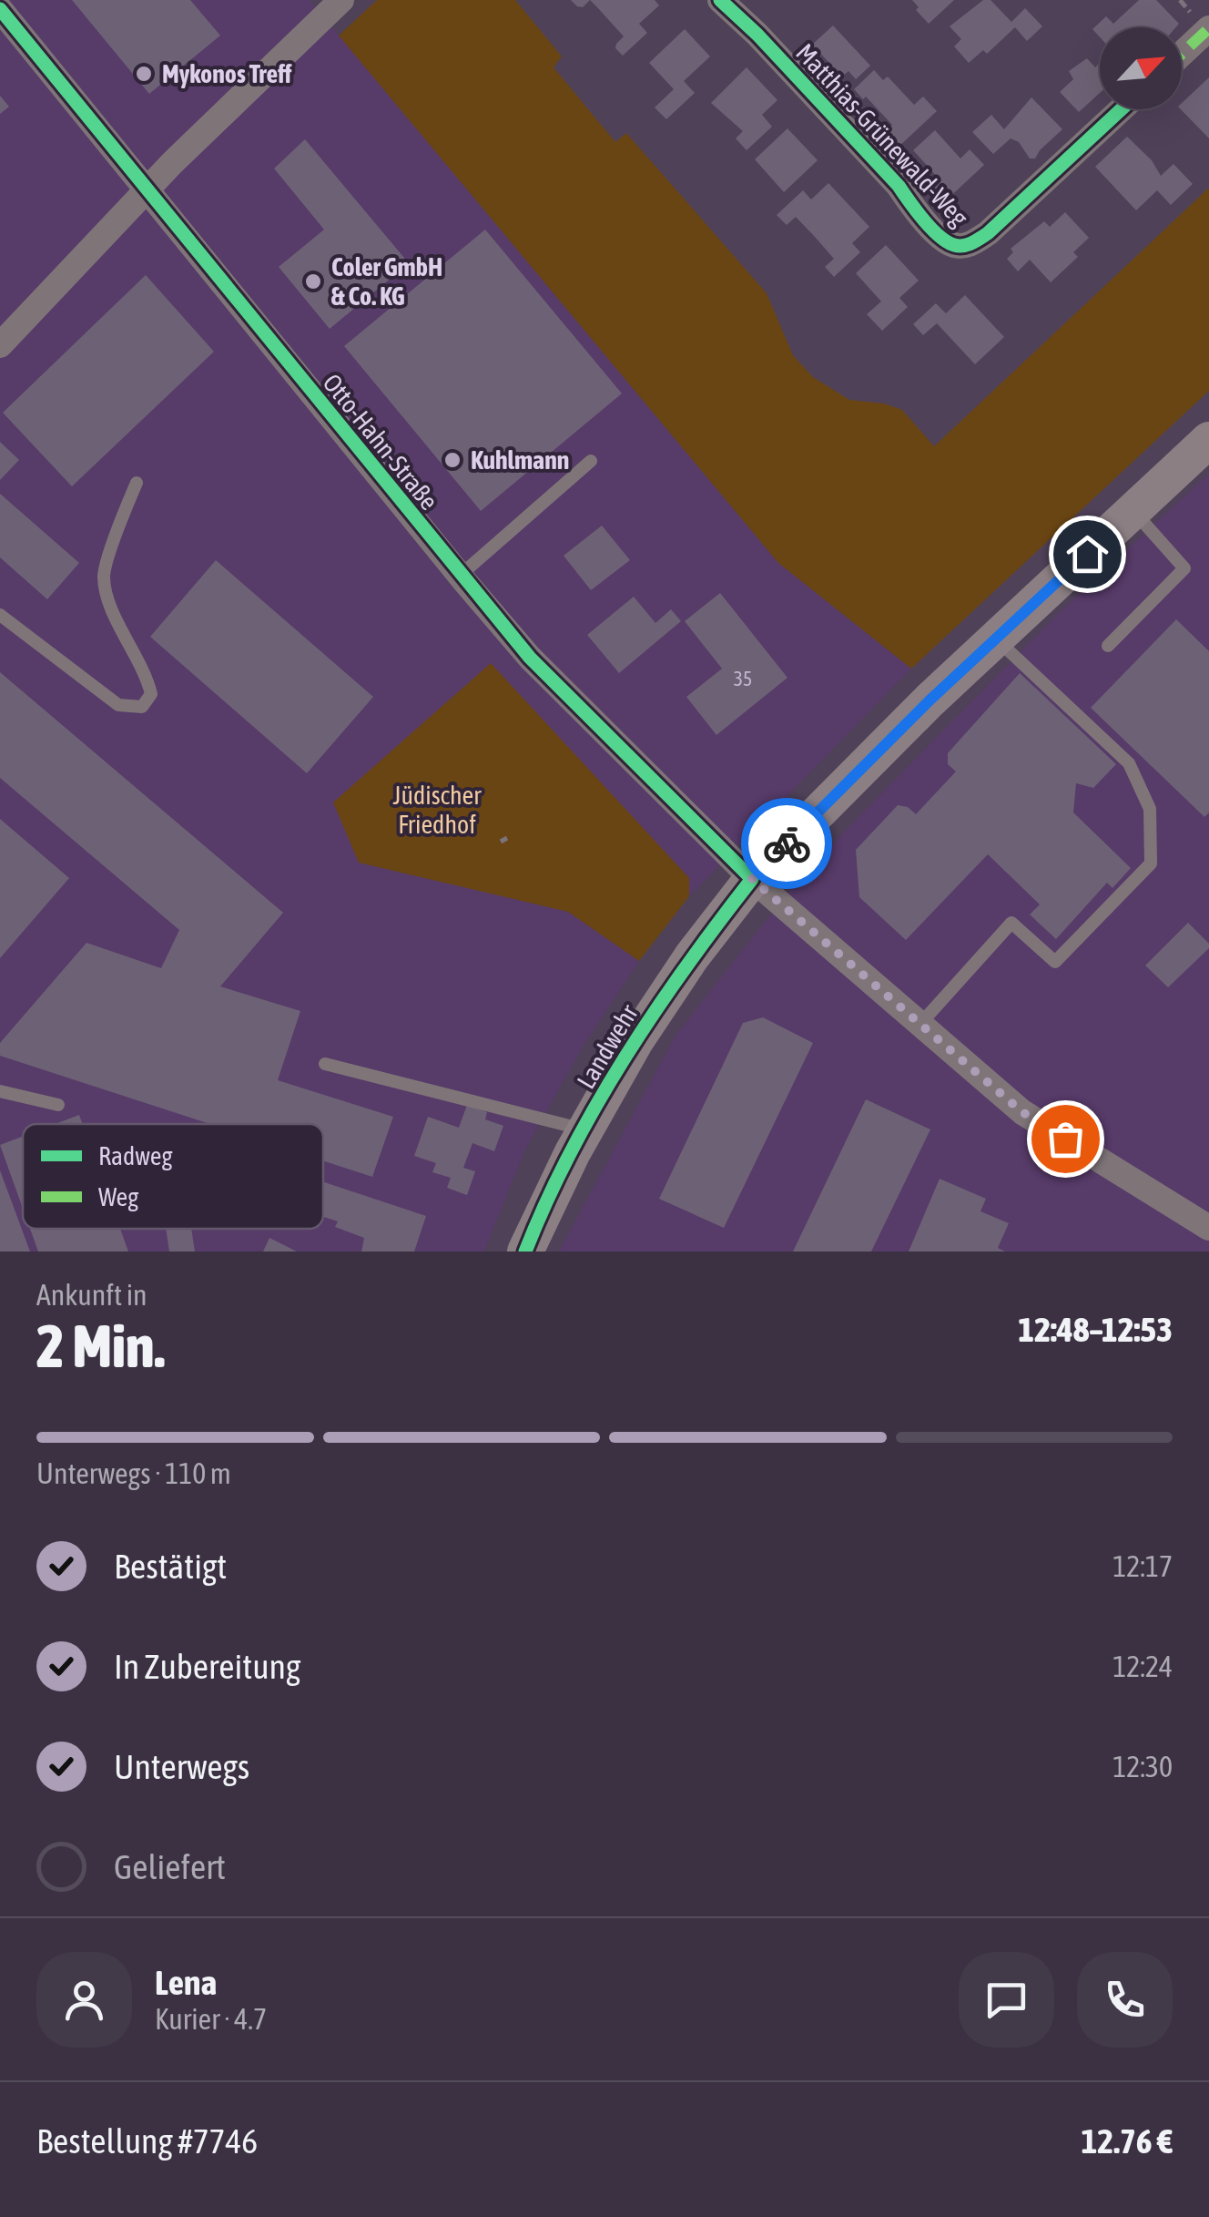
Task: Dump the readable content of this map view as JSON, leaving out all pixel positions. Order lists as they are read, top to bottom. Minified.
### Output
{"streets":{"main road":["Landwehr"],"street":["Matthias-Grünewald-Weg","Otto-Hahn-Straße"]},"crossings":[["Otto-Hahn-Straße","Landwehr"]],"parks":["Jüdischer Friedhof"],"places":["Mykonos Treff","Coler GmbH & Co. KG","Kuhlmann"],"house_numbers":["35"],"legend":["Radweg","Weg"],"north":"top right","page":{"heading":["2 Min.","Ankunft in","12:48–12:53"],"panel":["Lena","Kurier · 4.7","Bestellung #7746","12.76 €"],"bar":"Unterwegs · 110 m","list":[["Bestätigt","12:17"],["In Zubereitung","12:24"],["Unterwegs","12:30"],"Geliefert"]}}
